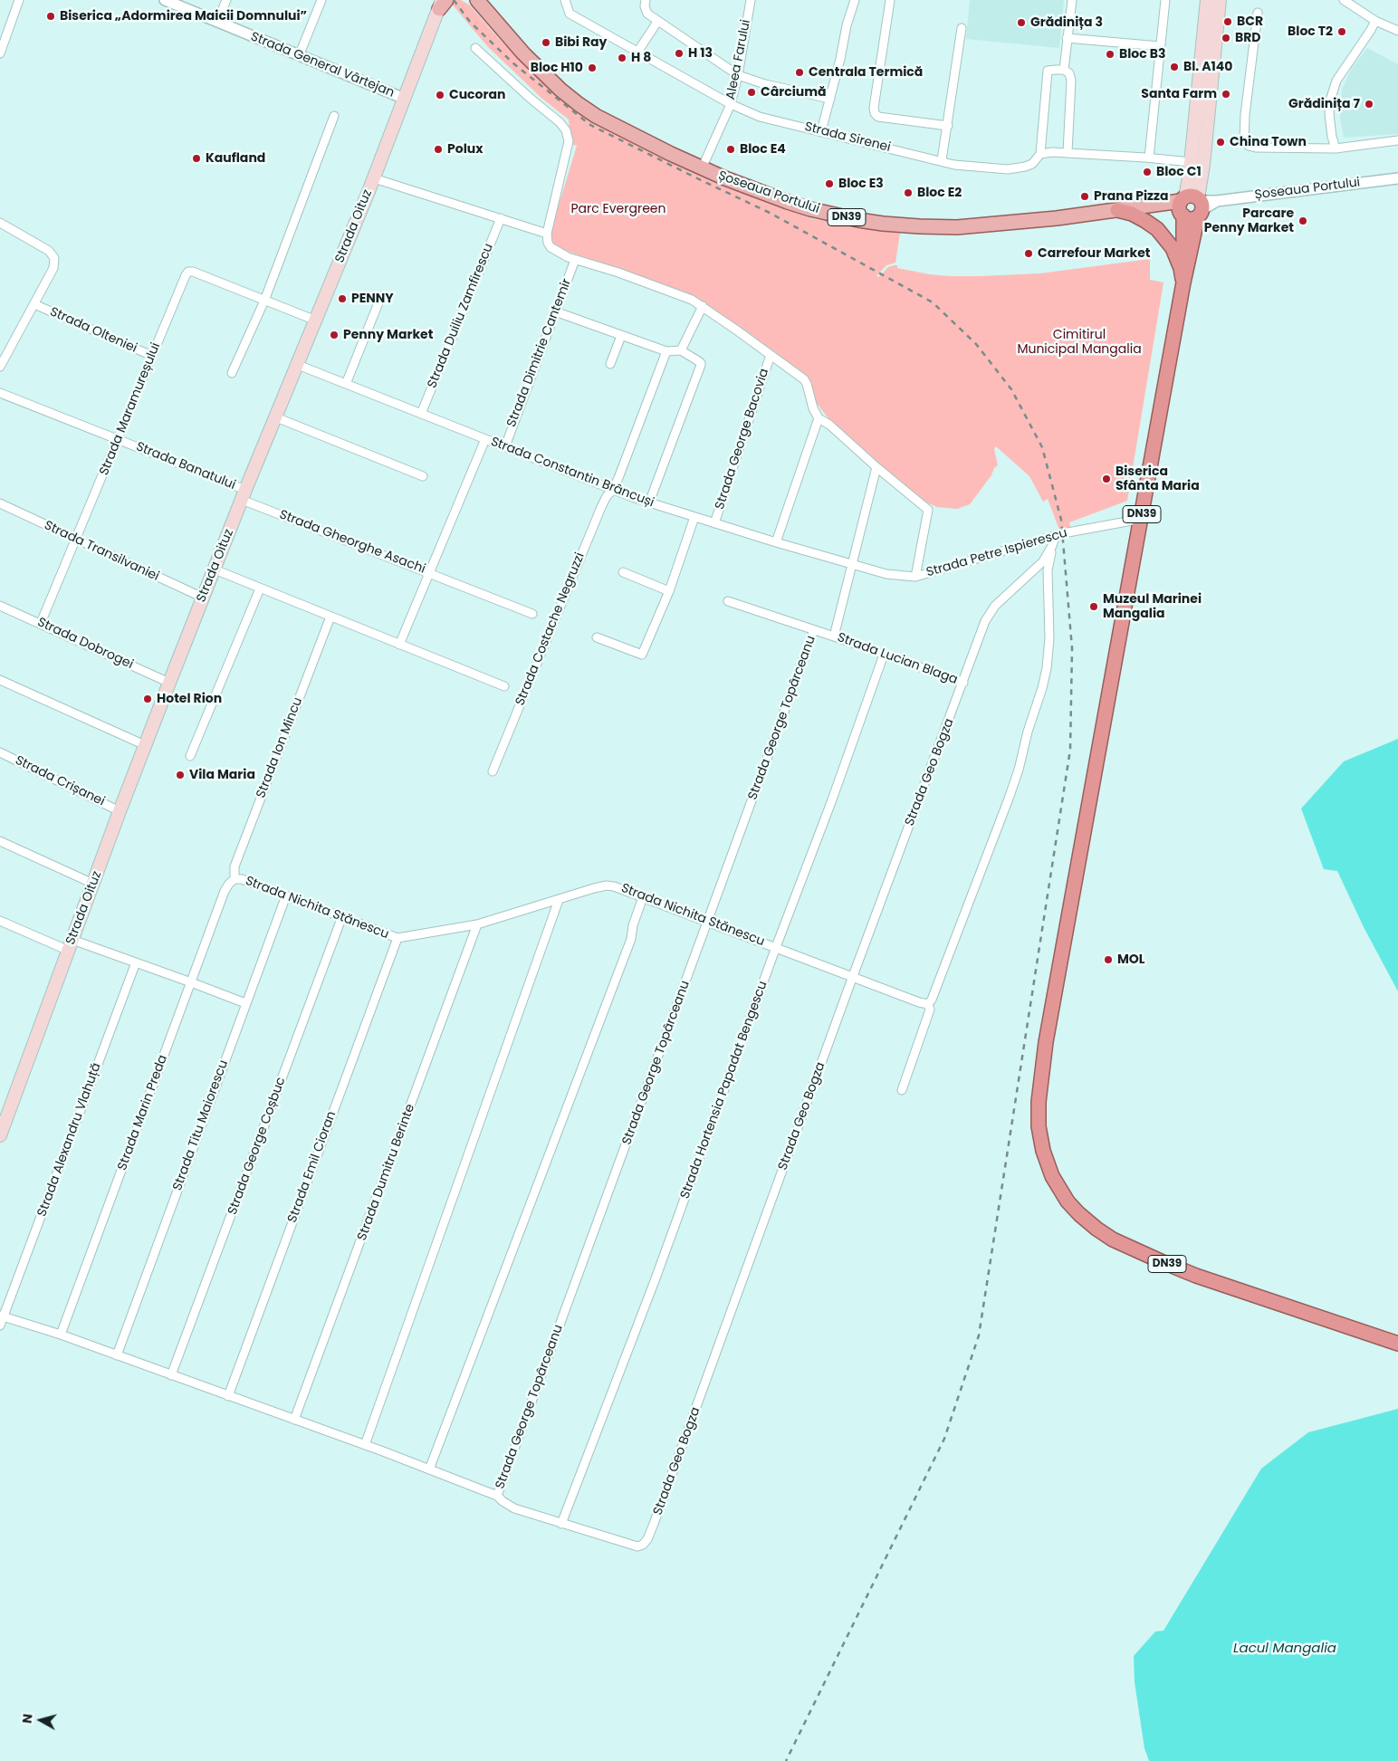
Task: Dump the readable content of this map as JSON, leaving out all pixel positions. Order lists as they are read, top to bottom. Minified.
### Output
{"streets":{"highway":["DN39"],"main road":["Șoseaua Portului","Strada Oituz"],"street":["Aleea Farului","Strada General Vârtejan","Strada Sirenei","Strada Duiliu Zamfirescu","Strada Olteniei","Strada Dimitrie Cantemir","Strada Maramureșului","Strada George Bacovia","Strada Banatului","Strada Constantin Brâncuși","Strada Gheorghe Asachi","Strada Transilvaniei","Strada Petre Ispierescu","Strada Costache Negruzzi","Strada Dobrogei","Strada Lucian Blaga","Strada George Topârceanu","Strada Ion Mincu","Strada Geo Bogza","Strada Crișanei","Strada Nichita Stănescu","Strada Hortensia Papadat Bengescu","Strada Marin Preda","Strada Titu Maiorescu","Strada Alexandru Vlahuță","Strada George Coșbuc","Strada Emil Cioran","Strada Dumitru Berinte"]},"crossings":[["Aleea Farului","Strada Sirenei"],["Aleea Farului","Șoseaua Portului"],["Strada General Vârtejan","Strada Oituz"],["Șoseaua Portului","DN39"],["DN39","Strada Petre Ispierescu"],["Strada Oituz","Strada Maramureșului"],["Strada Oituz","Strada Banatului"],["Strada Oituz","Strada Constantin Brâncuși"],["Strada Oituz","Strada Gheorghe Asachi"],["Strada Oituz","Strada Transilvaniei"],["Strada Oituz","Strada Dobrogei"],["Strada Oituz","Strada Crișanei"],["Strada Duiliu Zamfirescu","Strada Constantin Brâncuși"],["Strada Olteniei","Strada Maramureșului"],["Strada Dimitrie Cantemir","Strada Constantin Brâncuși"],["Strada Maramureșului","Strada Banatului"],["Strada Maramureșului","Strada Transilvaniei"],["Strada Maramureșului","Strada Dobrogei"],["Strada George Bacovia","Strada Constantin Brâncuși"],["Strada Banatului","Strada Gheorghe Asachi"],["Strada Constantin Brâncuși","Strada Gheorghe Asachi"],["Strada Constantin Brâncuși","Strada Petre Ispierescu"],["Strada Constantin Brâncuși","Strada Costache Negruzzi"],["Strada Constantin Brâncuși","Strada George Topârceanu"],["Strada Petre Ispierescu","Strada George Topârceanu"],["Strada Lucian Blaga","Strada George Topârceanu"],["Strada Lucian Blaga","Strada Geo Bogza"],["Strada Lucian Blaga","Strada Hortensia Papadat Bengescu"],["Strada George Topârceanu","Strada Nichita Stănescu"],["Strada Ion Mincu","Strada Nichita Stănescu"],["Strada Geo Bogza","Strada Nichita Stănescu"],["Strada Geo Bogza","Strada Hortensia Papadat Bengescu"],["Strada Nichita Stănescu","Strada Hortensia Papadat Bengescu"],["Strada Nichita Stănescu","Strada Marin Preda"],["Strada Nichita Stănescu","Strada Titu Maiorescu"],["Strada Nichita Stănescu","Strada George Coșbuc"],["Strada Nichita Stănescu","Strada Emil Cioran"],["Strada Nichita Stănescu","Strada Dumitru Berinte"]],"water":["Lacul Mangalia"],"parks":["Parc Evergreen","Cimitirul Municipal Mangalia"],"places":["Biserica „Adormirea Maicii Domnului”","BCR","Grădinița 3","Bloc T2","BRD","Bibi Ray","H 13","Bloc B3","H 8","Bl. A140","Bloc H10","Centrala Termică","Cârciumă","Santa Farm","Cucoran","Grădinița 7","China Town","Polux","Bloc E4","Kaufland","Bloc C1","Bloc E3","Bloc E2","Prana Pizza","Parcare Penny Market","Carrefour Market","PENNY","Penny Market","Biserica Sfânta Maria","Muzeul Marinei Mangalia","Hotel Rion","Vila Maria","MOL"],"north":"left"}
